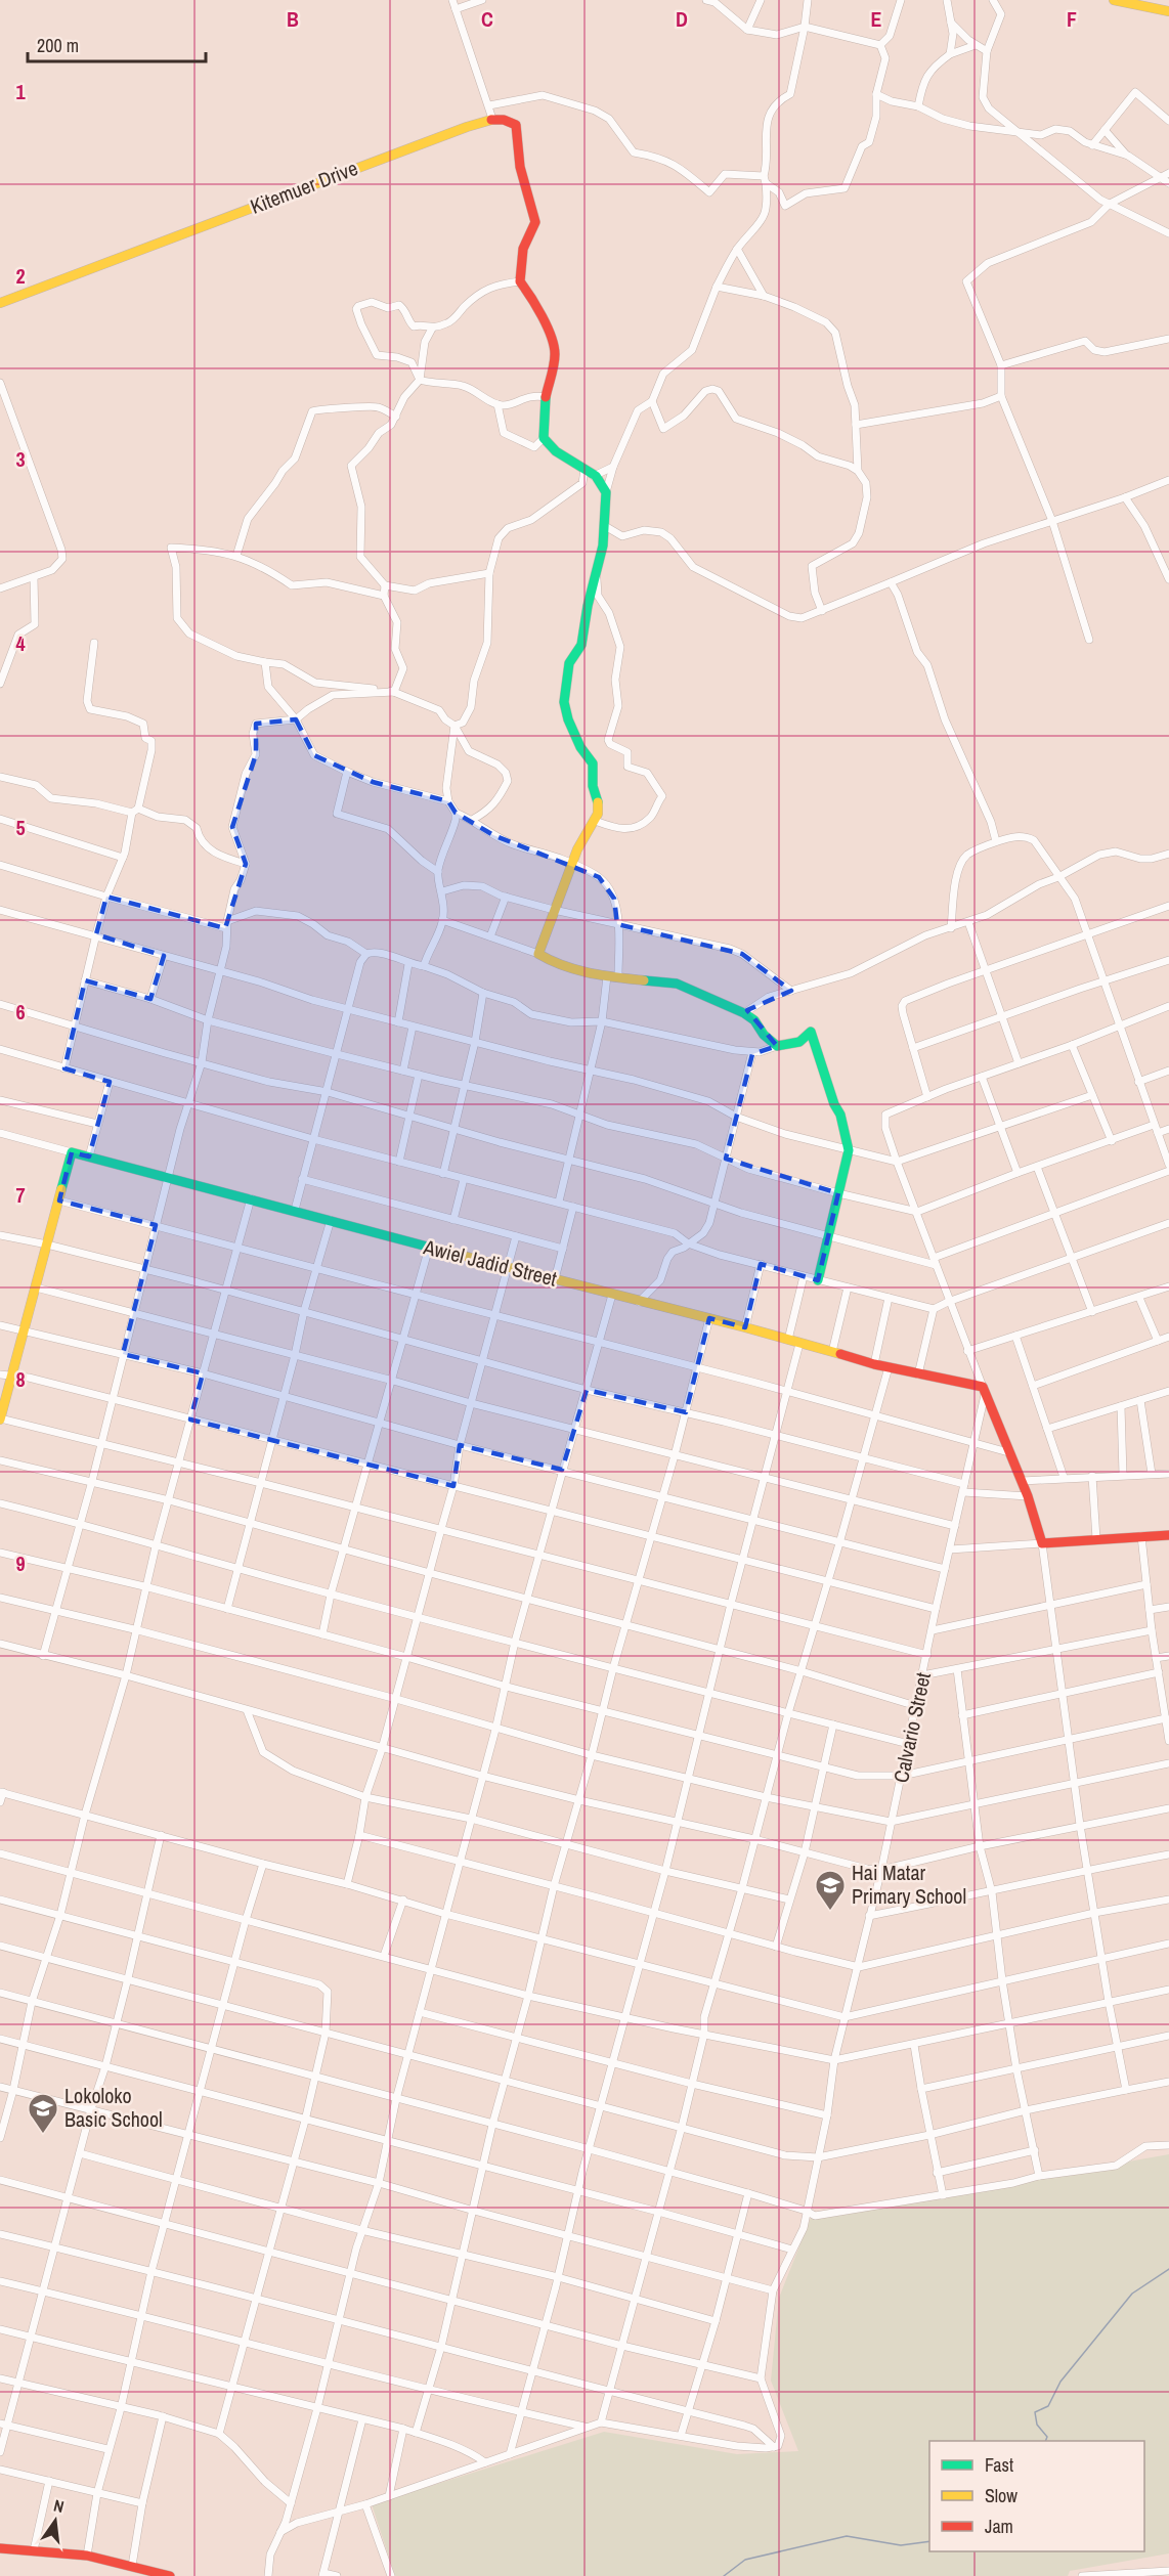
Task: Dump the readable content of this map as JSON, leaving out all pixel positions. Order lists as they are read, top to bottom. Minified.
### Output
{"streets":{"street":["Kitemuer Drive","Awiel Jadid Street","Calvario Street"]},"crossings":[["Awiel Jadid Street","Calvario Street"]],"places":{"school or university":["Hai Matar Primary School","Lokoloko Basic School"]},"legend":["Fast","Slow","Jam"],"scale_bar":"200 m","north":"top","grid":{"columns":["B","C","D","E","F"],"rows":["1","2","3","4","5","6","7","8","9"]}}
